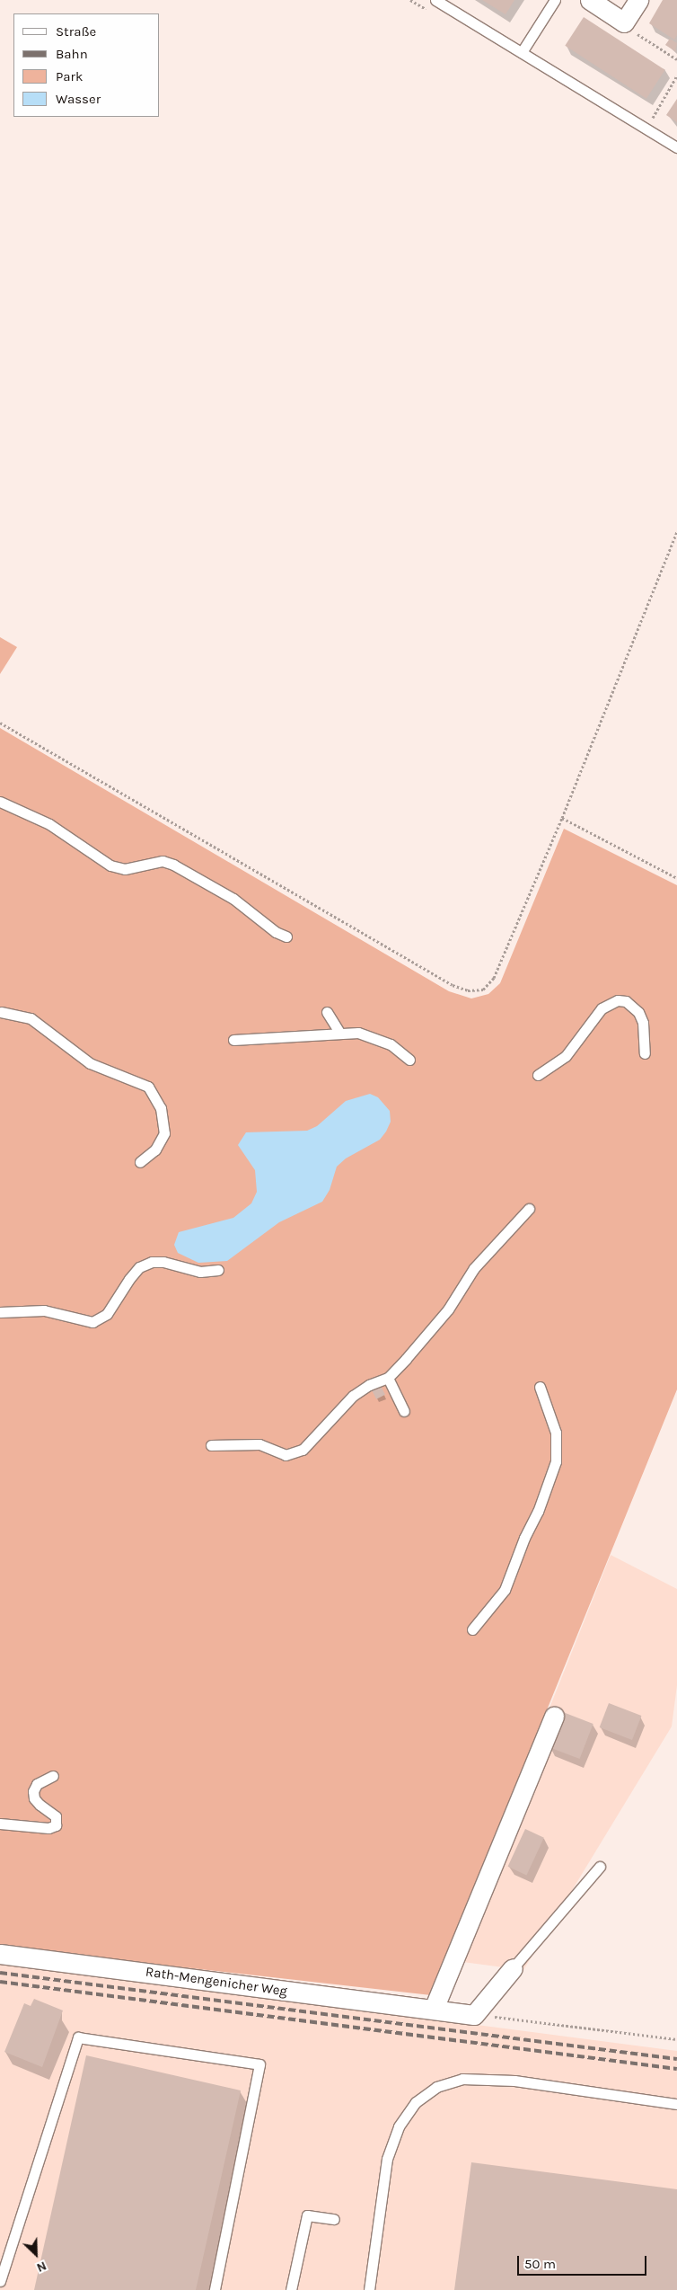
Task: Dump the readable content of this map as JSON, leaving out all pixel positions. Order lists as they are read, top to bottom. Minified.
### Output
{"streets":{"street":["Rath-Mengenicher Weg"]},"legend":["Straße","Bahn","Park","Wasser"],"scale_bar":"50 m","north":"bottom right"}
